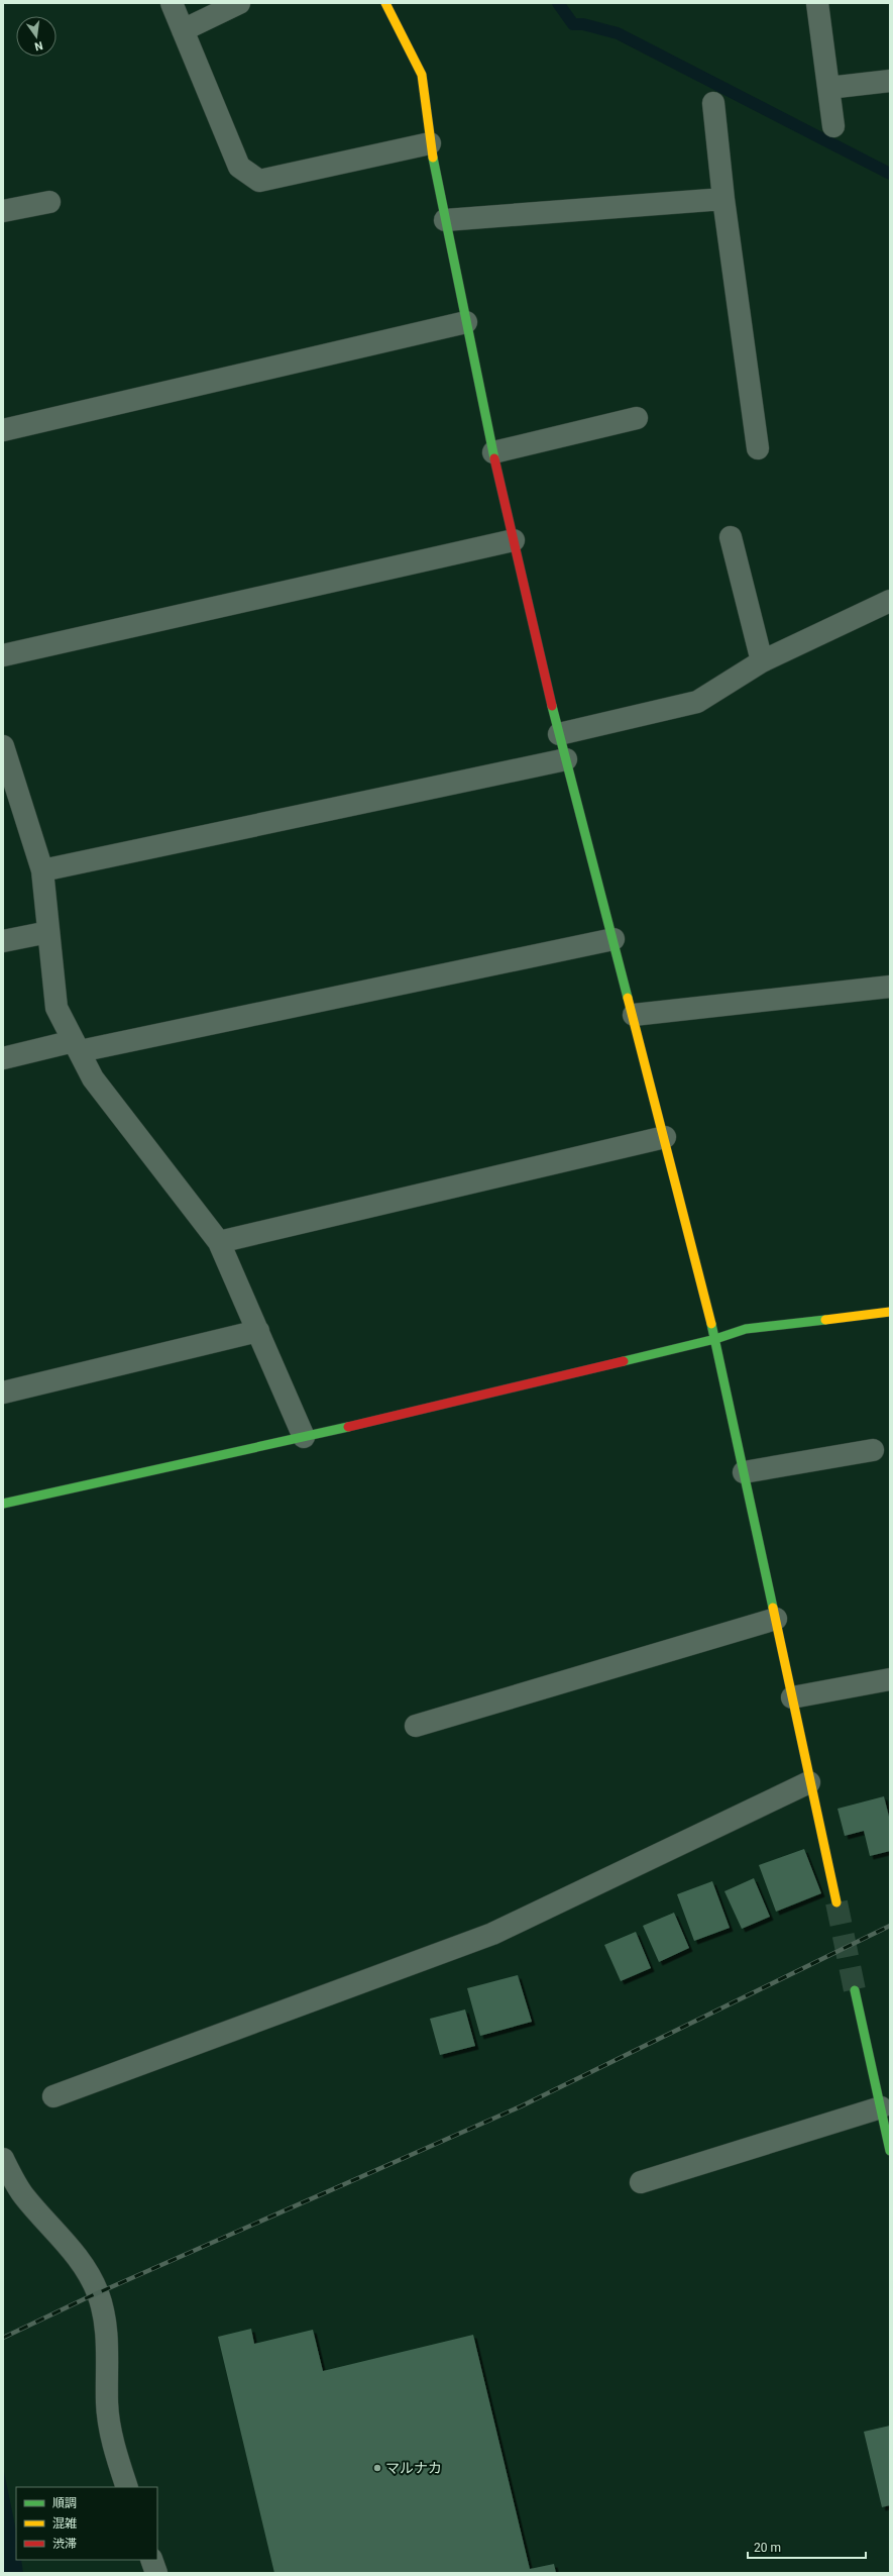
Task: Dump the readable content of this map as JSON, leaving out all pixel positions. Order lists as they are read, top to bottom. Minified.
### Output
{"places":["マルナカ"],"legend":["順調","混雑","渋滞"],"scale_bar":"20 m","north":"bottom"}
